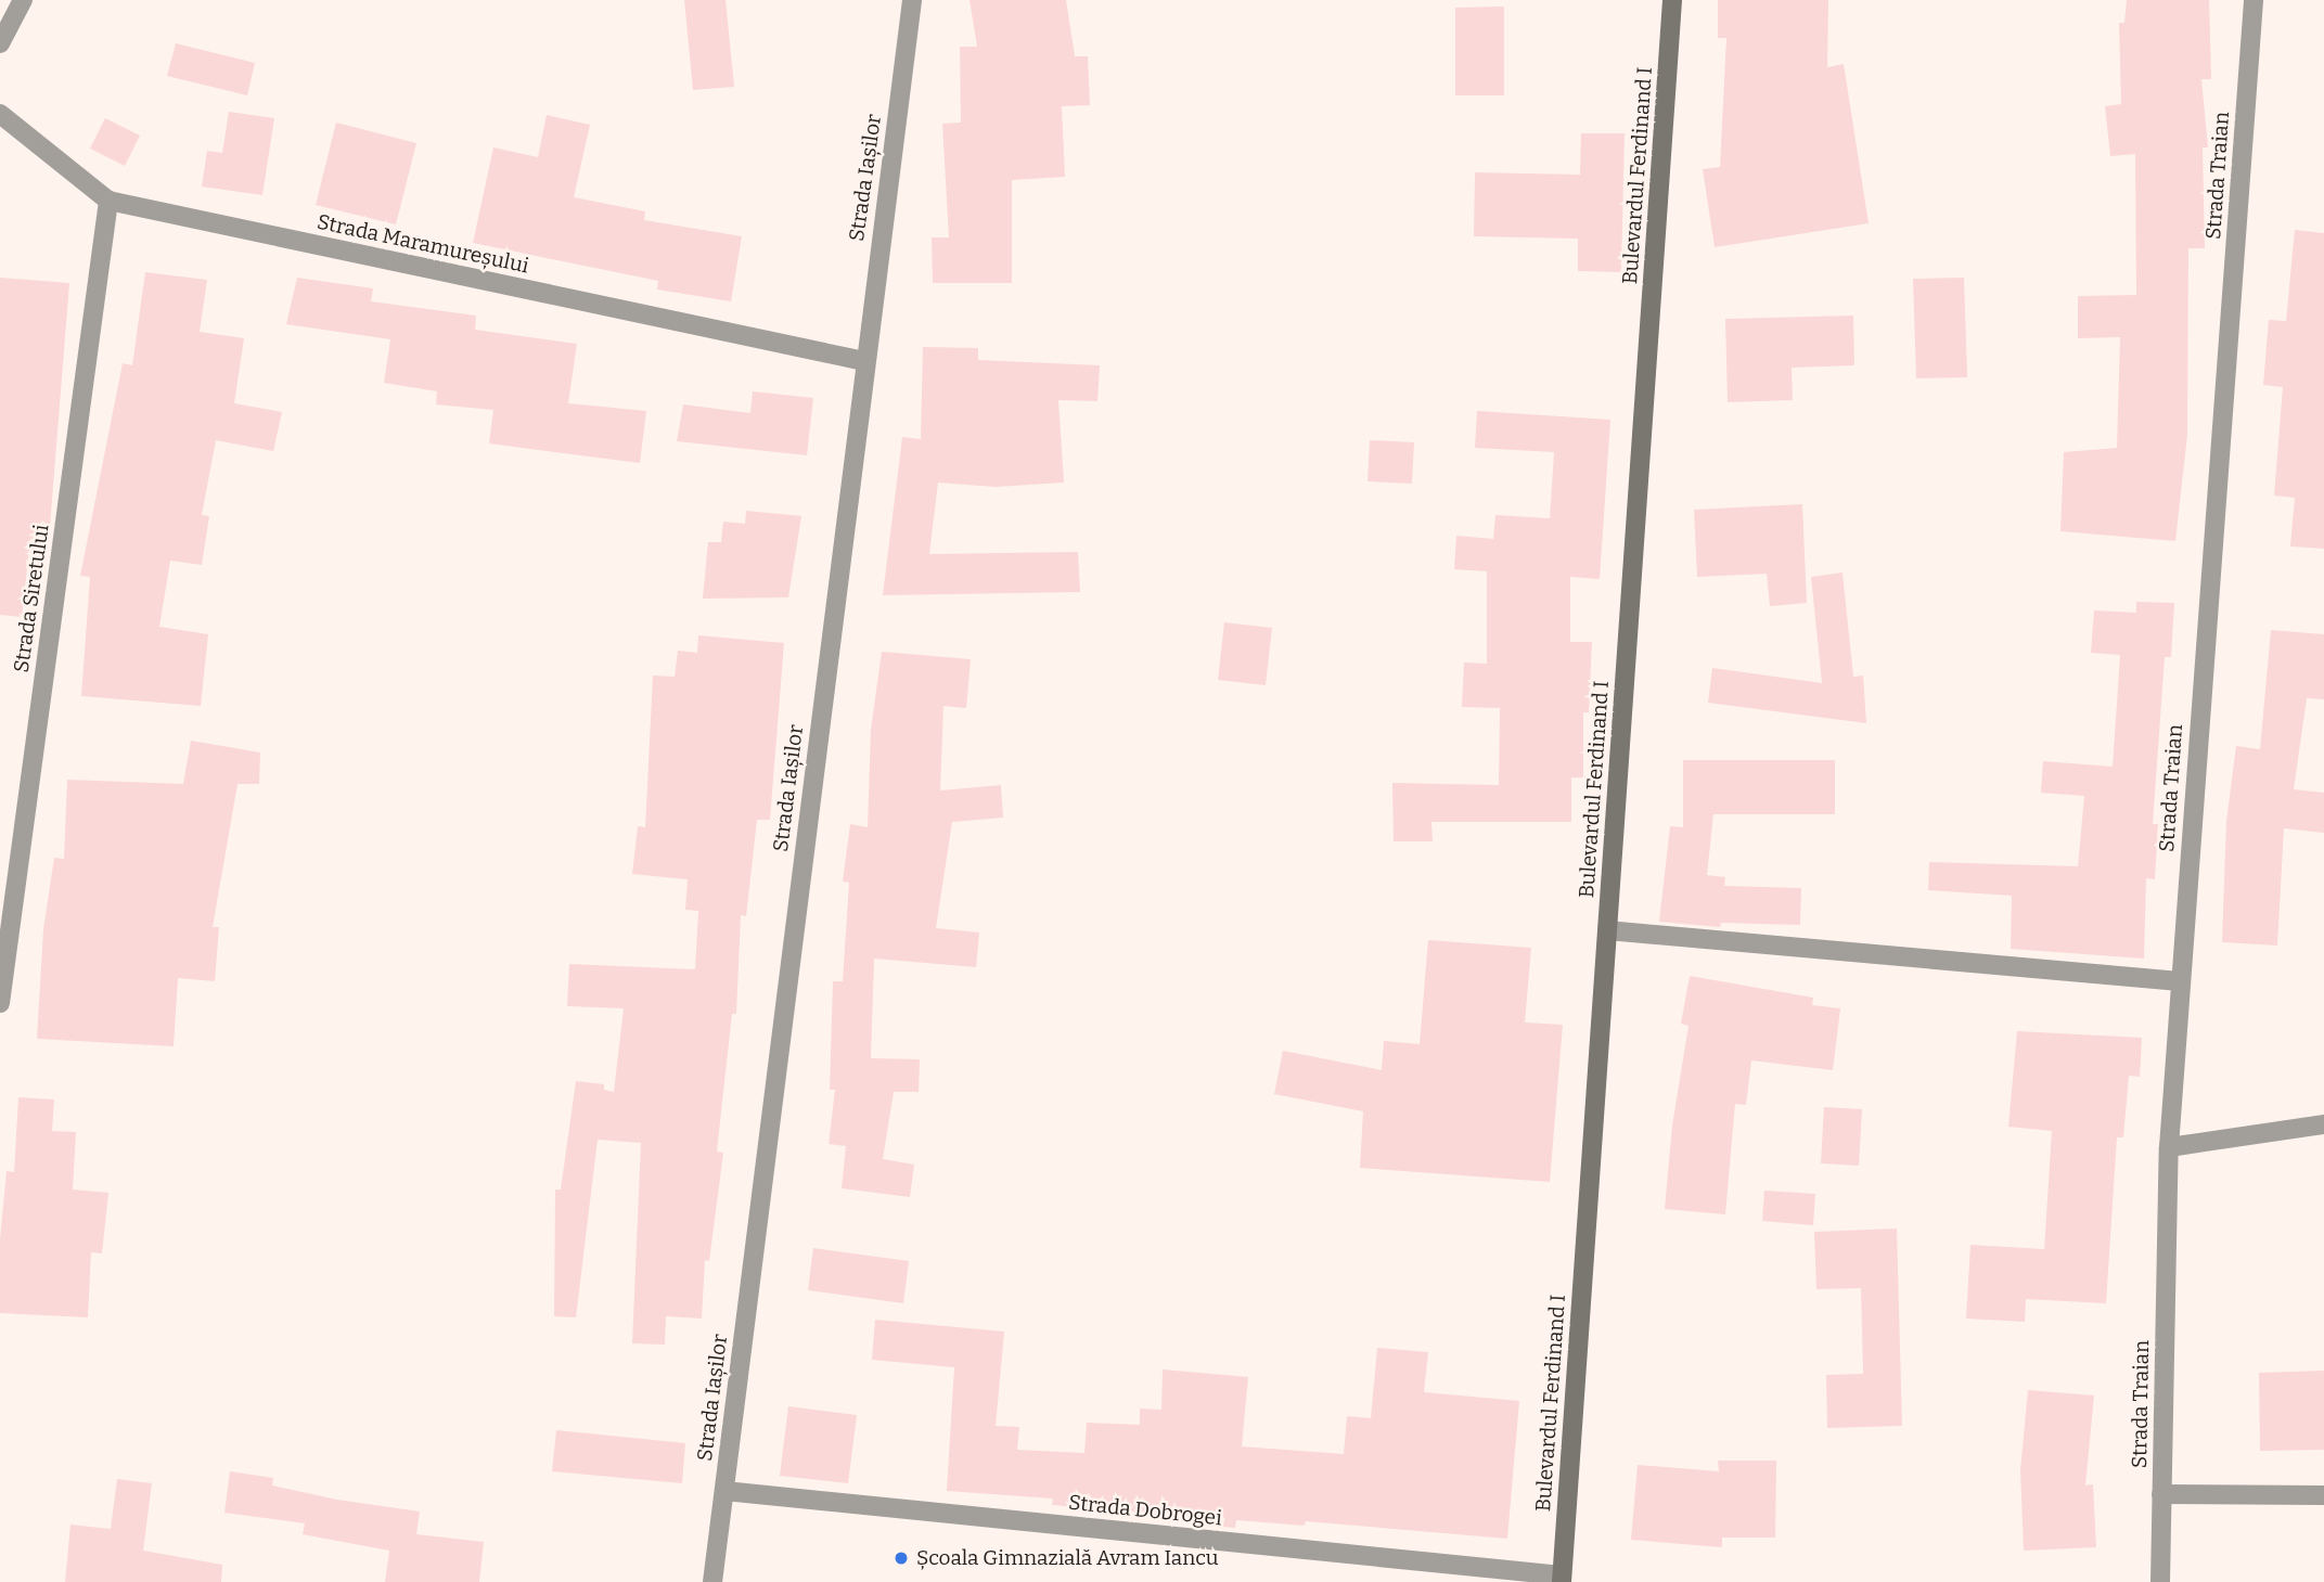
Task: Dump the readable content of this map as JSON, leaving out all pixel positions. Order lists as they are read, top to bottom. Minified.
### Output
{"streets":{"main road":["Bulevardul Ferdinand I"],"street":["Strada Traian","Strada Iașilor","Strada Maramureșului","Strada Siretului","Strada Dobrogei"]},"crossings":[["Bulevardul Ferdinand I","Strada Dobrogei"],["Strada Iașilor","Strada Maramureșului"],["Strada Iașilor","Strada Dobrogei"],["Strada Maramureșului","Strada Siretului"]],"places":["Școala Gimnazială Avram Iancu"]}
